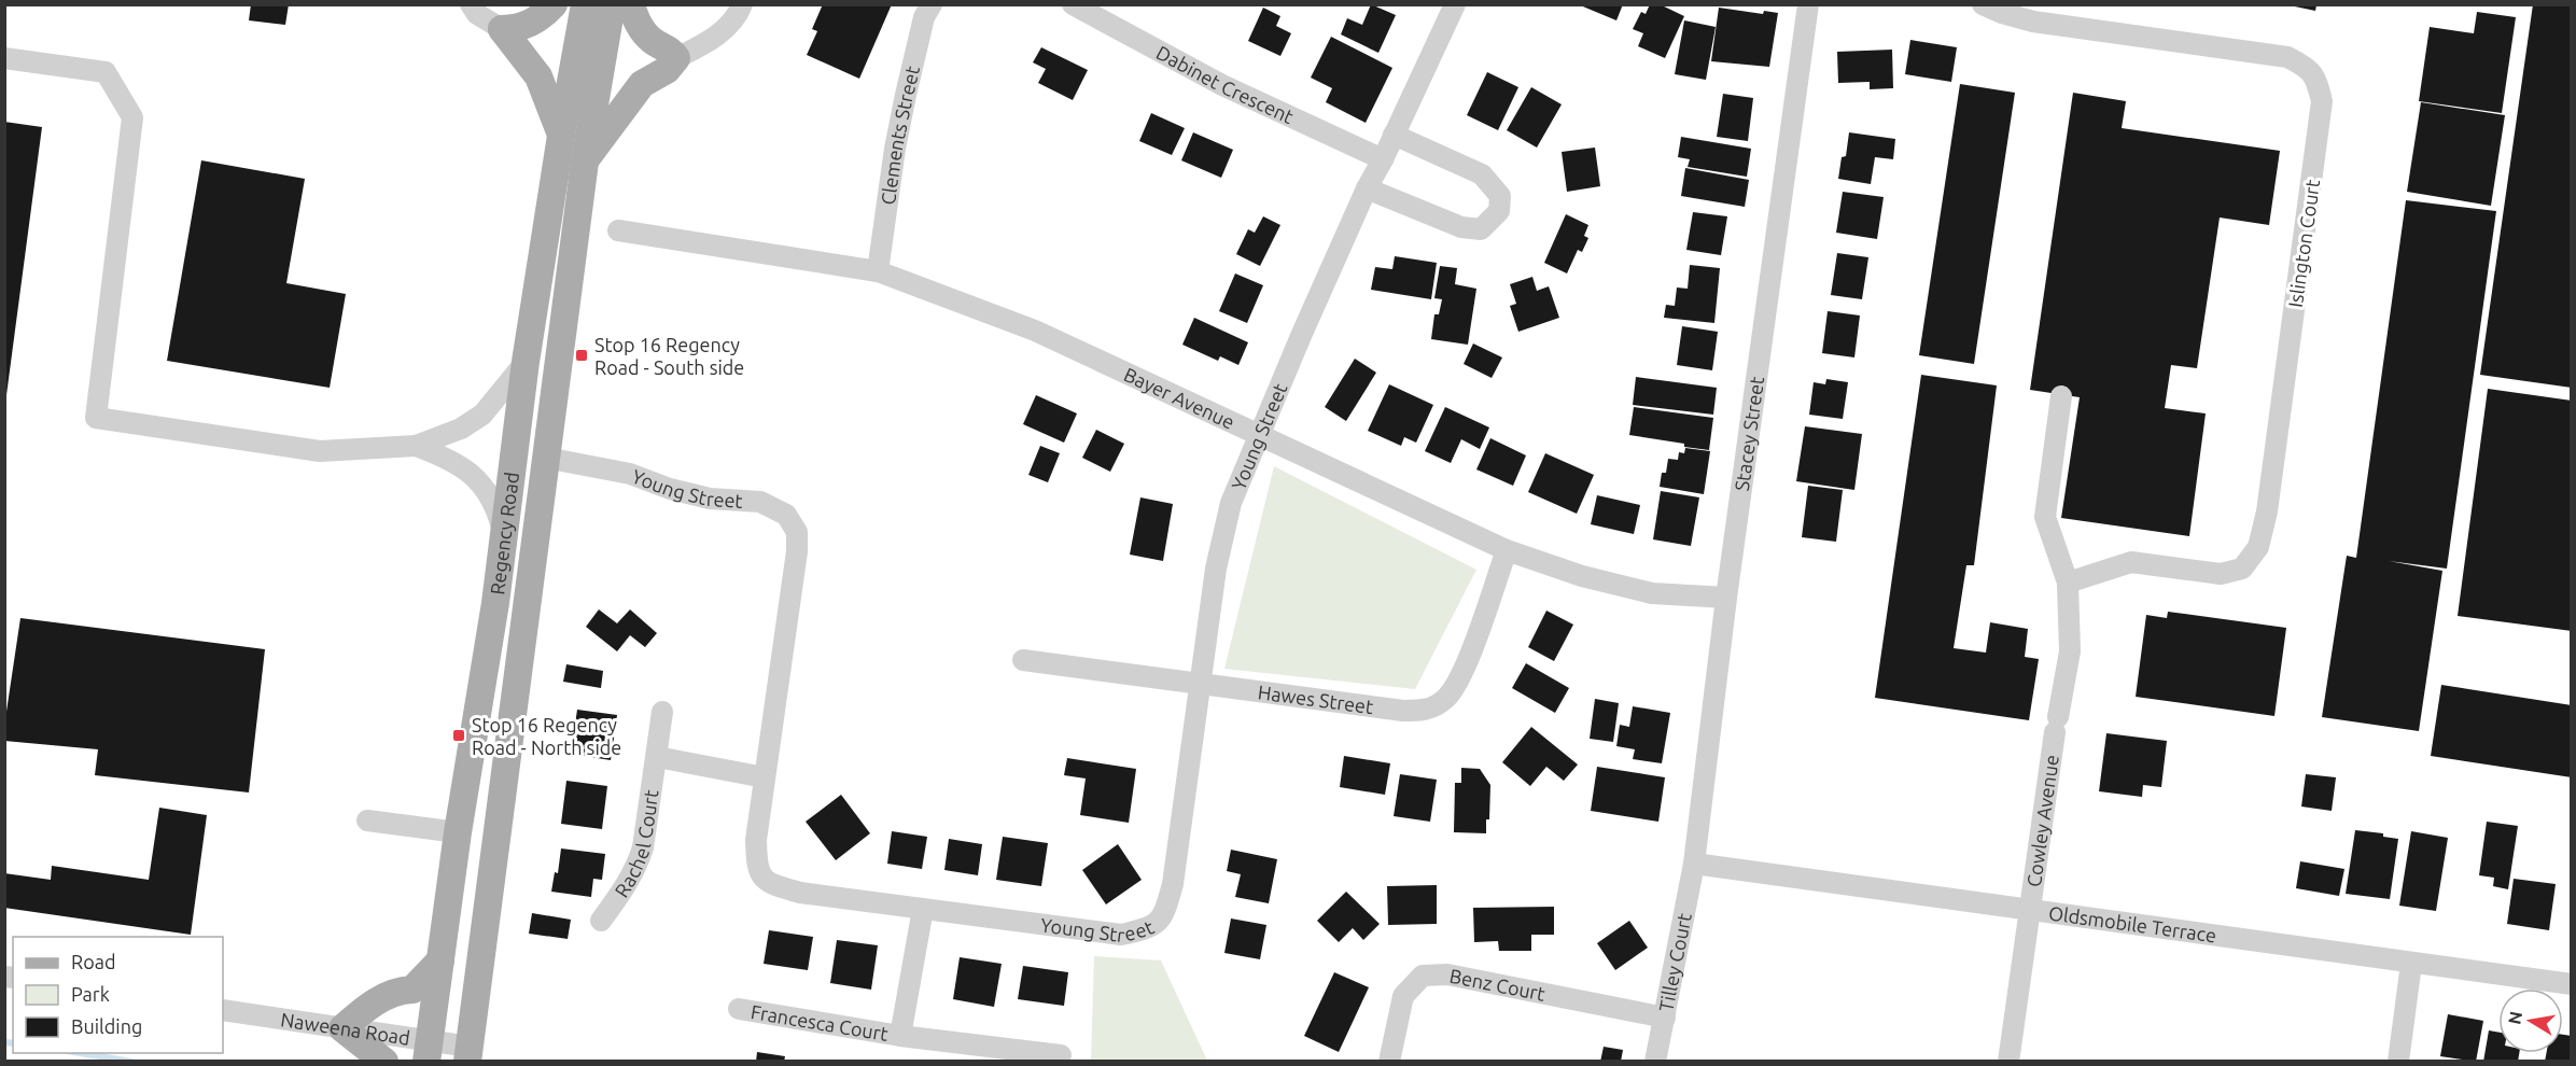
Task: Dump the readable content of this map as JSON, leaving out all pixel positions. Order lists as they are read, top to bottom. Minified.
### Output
{"streets":{"main road":["Regency Road"],"street":["Dabinet Crescent","Clements Street","Islington Court","Bayer Avenue","Stacey Street","Young Street","Hawes Street","Cowley Avenue","Rachel Court","Oldsmobile Terrace","Tilley Court","Benz Court","Francesca Court","Naweena Road"]},"crossings":[["Dabinet Crescent","Young Street"],["Clements Street","Bayer Avenue"],["Islington Court","Cowley Avenue"],["Bayer Avenue","Stacey Street"],["Bayer Avenue","Young Street"],["Bayer Avenue","Hawes Street"],["Stacey Street","Oldsmobile Terrace"],["Stacey Street","Tilley Court"],["Young Street","Regency Road"],["Young Street","Hawes Street"],["Young Street","Francesca Court"],["Regency Road","Naweena Road"],["Cowley Avenue","Oldsmobile Terrace"],["Oldsmobile Terrace","Tilley Court"],["Tilley Court","Benz Court"]],"places":{"transit":["Stop 16 Regency Road - South side","Stop 16 Regency Road - North side"]},"legend":["Road","Park","Building"],"north":"left"}
